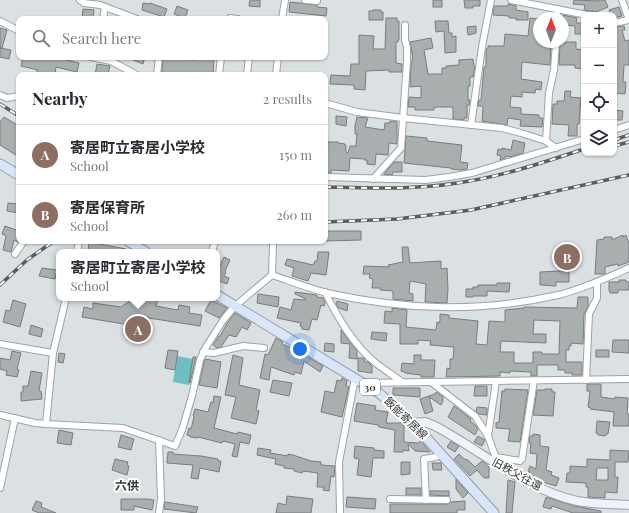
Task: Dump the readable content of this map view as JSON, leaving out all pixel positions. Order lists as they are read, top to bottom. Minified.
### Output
{"streets":{"main road":["30","飯能寄居線"],"street":["旧秩父往還"]},"crossings":[["飯能寄居線","旧秩父往還"]],"districts":["六供"],"north":"top","page":{"map_buttons":["+","−"],"search":"Search here","heading":["Nearby","2 results"],"list":[{"mark":"A","name":"寄居町立寄居小学校","note":"School","value":"150 m"},{"mark":"B","name":"寄居保育所","note":"School","value":"260 m"}],"pins":["B","A"],"popup":["寄居町立寄居小学校","School"]}}
